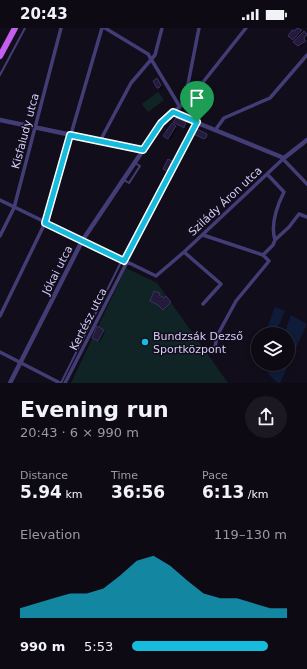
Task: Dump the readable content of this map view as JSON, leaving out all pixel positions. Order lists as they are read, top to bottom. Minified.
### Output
{"streets":{"street":["Kisfaludy utca","Szilády Áron utca","Jókai utca","Kertész utca"]},"crossings":[["Szilády Áron utca","Kertész utca"]],"places":["Bundzsák Dezső Sportközpont"],"page":{"status":"20:43","heading":["Evening run","20:43 · 6 × 990 m"],"stats":[["Distance","5.94 km"],["Time","36:56"],["Pace","6:13 /km"]],"chart":["Elevation","119–130 m"],"list":[{"name":"990 m","note":"5:53"}]}}
